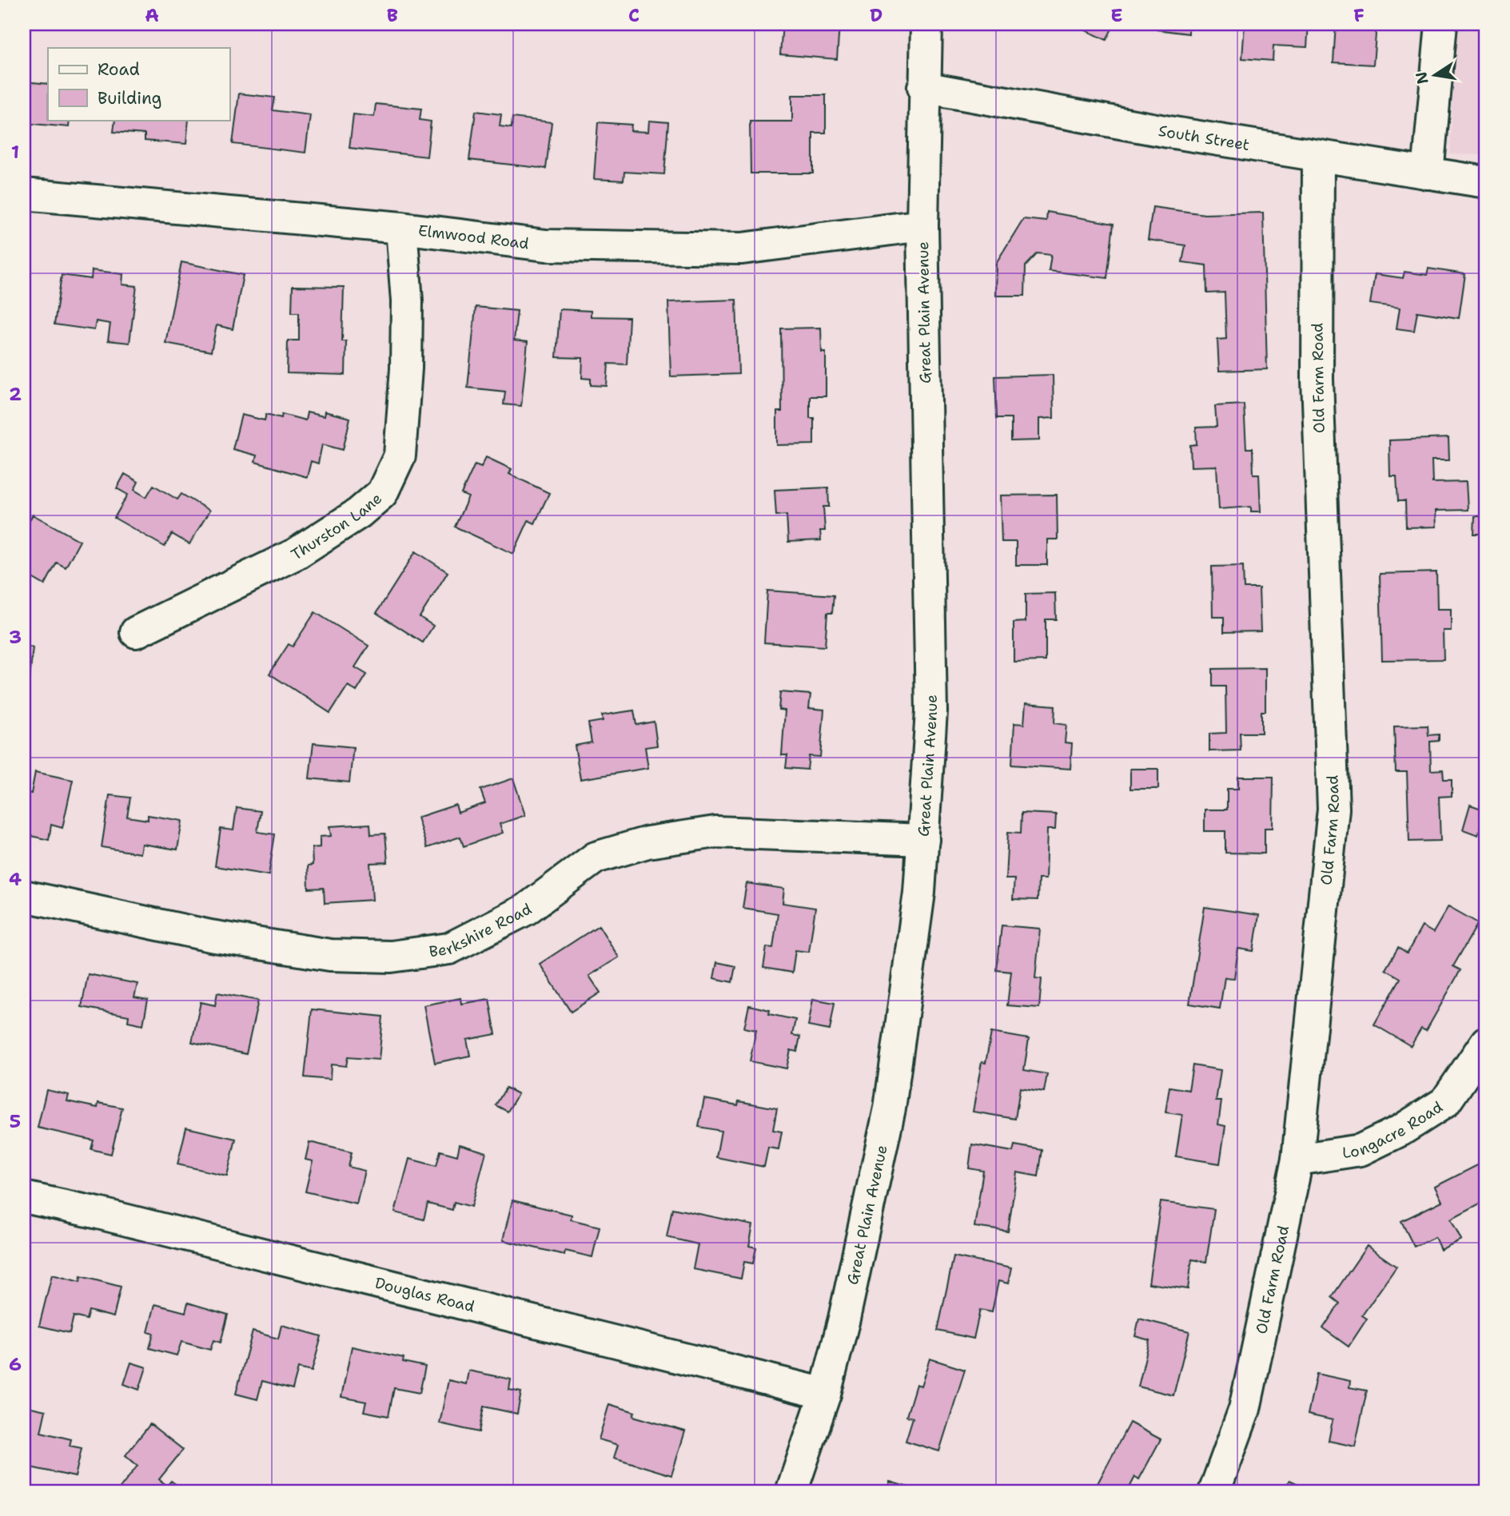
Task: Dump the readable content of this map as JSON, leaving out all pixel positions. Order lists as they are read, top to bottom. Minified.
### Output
{"streets":{"street":["South Street","Elmwood Road","Great Plain Avenue","Old Farm Road","Thurston Lane","Berkshire Road","Longacre Road","Douglas Road"]},"crossings":[["South Street","Great Plain Avenue"],["South Street","Old Farm Road"],["Elmwood Road","Great Plain Avenue"],["Elmwood Road","Thurston Lane"],["Great Plain Avenue","Berkshire Road"],["Great Plain Avenue","Douglas Road"],["Old Farm Road","Longacre Road"]],"legend":["Road","Building"],"north":"left","grid":{"columns":["A","B","C","D","E","F"],"rows":["1","2","3","4","5","6"]}}
